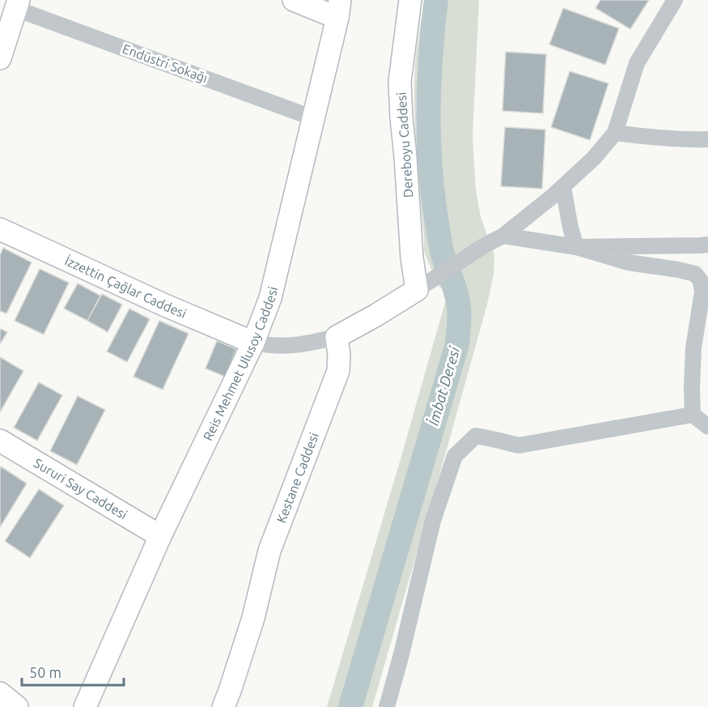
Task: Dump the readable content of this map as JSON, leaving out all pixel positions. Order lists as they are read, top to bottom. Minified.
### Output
{"streets":{"street":["Endüstri Sokağı","Dereboyu Caddesi","İzzettin Çağlar Caddesi","Reis Mehmet Ulusoy Caddesi","Kestane Caddesi","Sururi Say Caddesi"]},"crossings":[["Endüstri Sokağı","Reis Mehmet Ulusoy Caddesi"],["İzzettin Çağlar Caddesi","Reis Mehmet Ulusoy Caddesi"],["Reis Mehmet Ulusoy Caddesi","Sururi Say Caddesi"]],"water":["İmbat Deresi"],"scale_bar":"50 m"}
